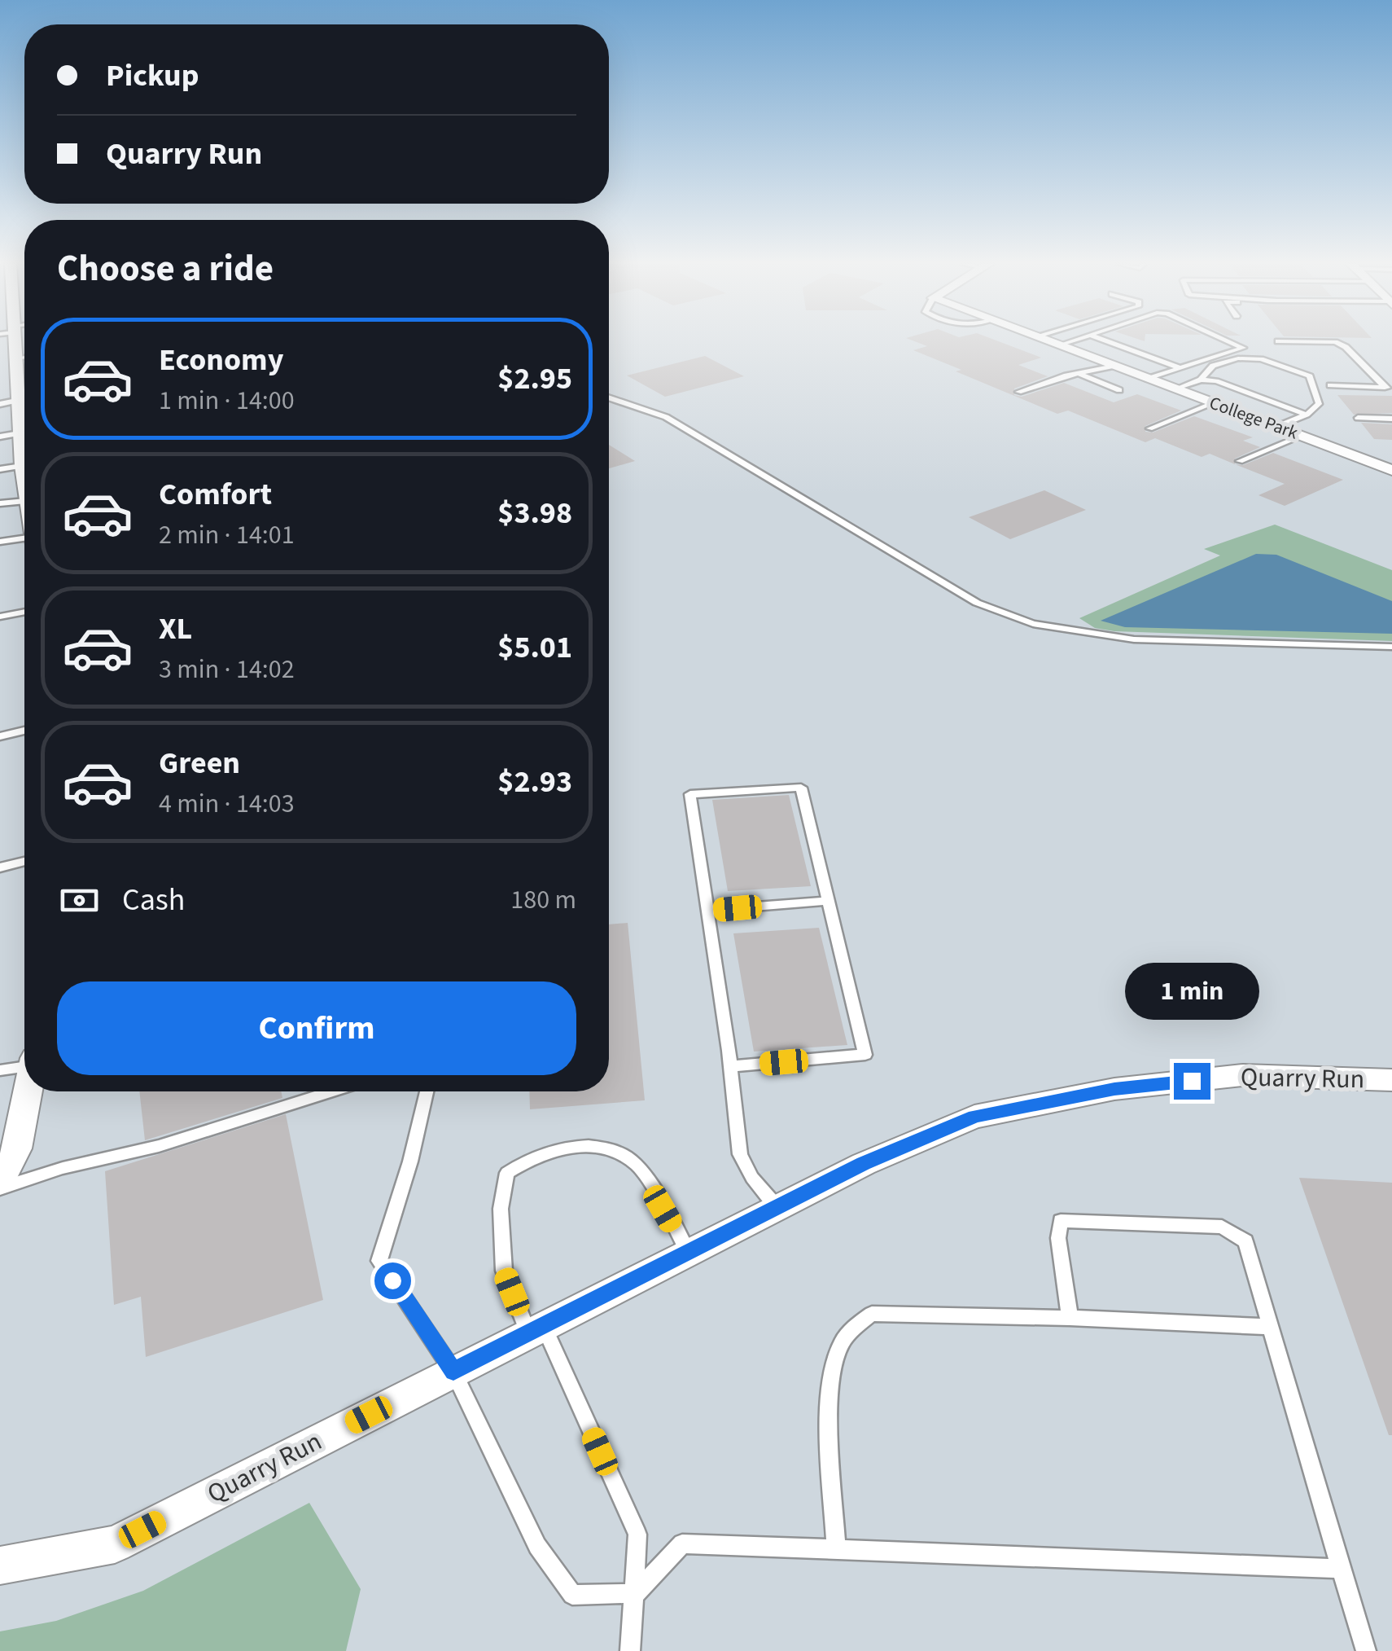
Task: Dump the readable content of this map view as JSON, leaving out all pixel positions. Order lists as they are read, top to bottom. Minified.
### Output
{"streets":{"street":["College Park","Quarry Run"]},"page":{"banner":["Pickup","Quarry Run"],"heading":"Choose a ride","list":[{"name":"Economy","note":"1 min · 14:00","value":"$2.95"},{"name":"Comfort","note":"2 min · 14:01","value":"$3.98"},{"name":"XL","note":"3 min · 14:02","value":"$5.01"},{"name":"Green","note":"4 min · 14:03","value":"$2.93"}],"pay":["Cash","180 m"],"bubble":"1 min","buttons":"Confirm"}}
